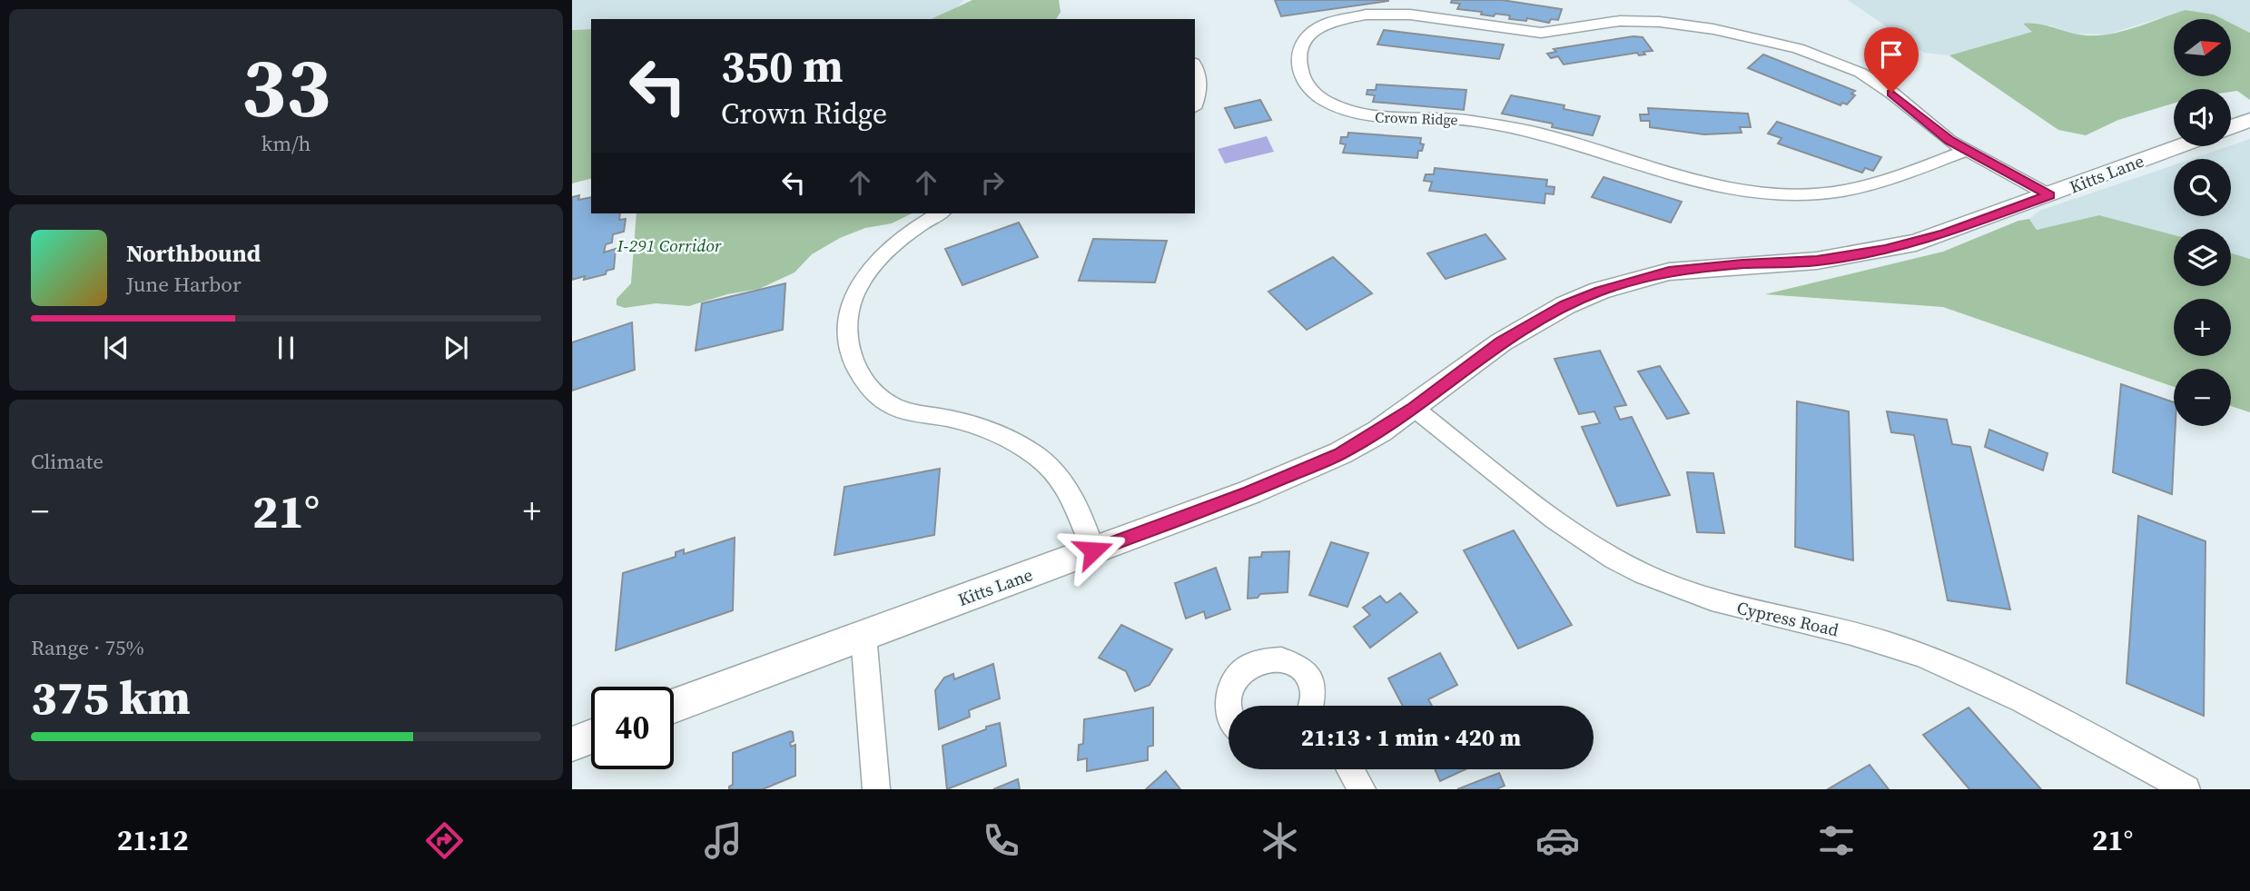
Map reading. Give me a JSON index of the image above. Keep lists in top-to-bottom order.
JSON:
{
  "streets": {
    "street": ["Crown Ridge", "Kitts Lane", "Cypress Road"]
  },
  "crossings": [
    ["Crown Ridge", "Kitts Lane"],
    ["Kitts Lane", "Cypress Road"]
  ],
  "parks": ["I-291 Corridor"],
  "north": "right",
  "page": {
    "tile": [
      ["33", "km/h"],
      "Climate",
      ["Range · 75%", "375 km"]
    ],
    "map_buttons": ["+", "−"],
    "turn": ["350 m", "Crown Ridge"],
    "song": ["Northbound", "June Harbor"],
    "heat": ["−", "21°", "+"],
    "limit": "40",
    "trip": "21:13 · 1 min · 420 m",
    "tabs": ["21:12", "21°"]
  }
}
